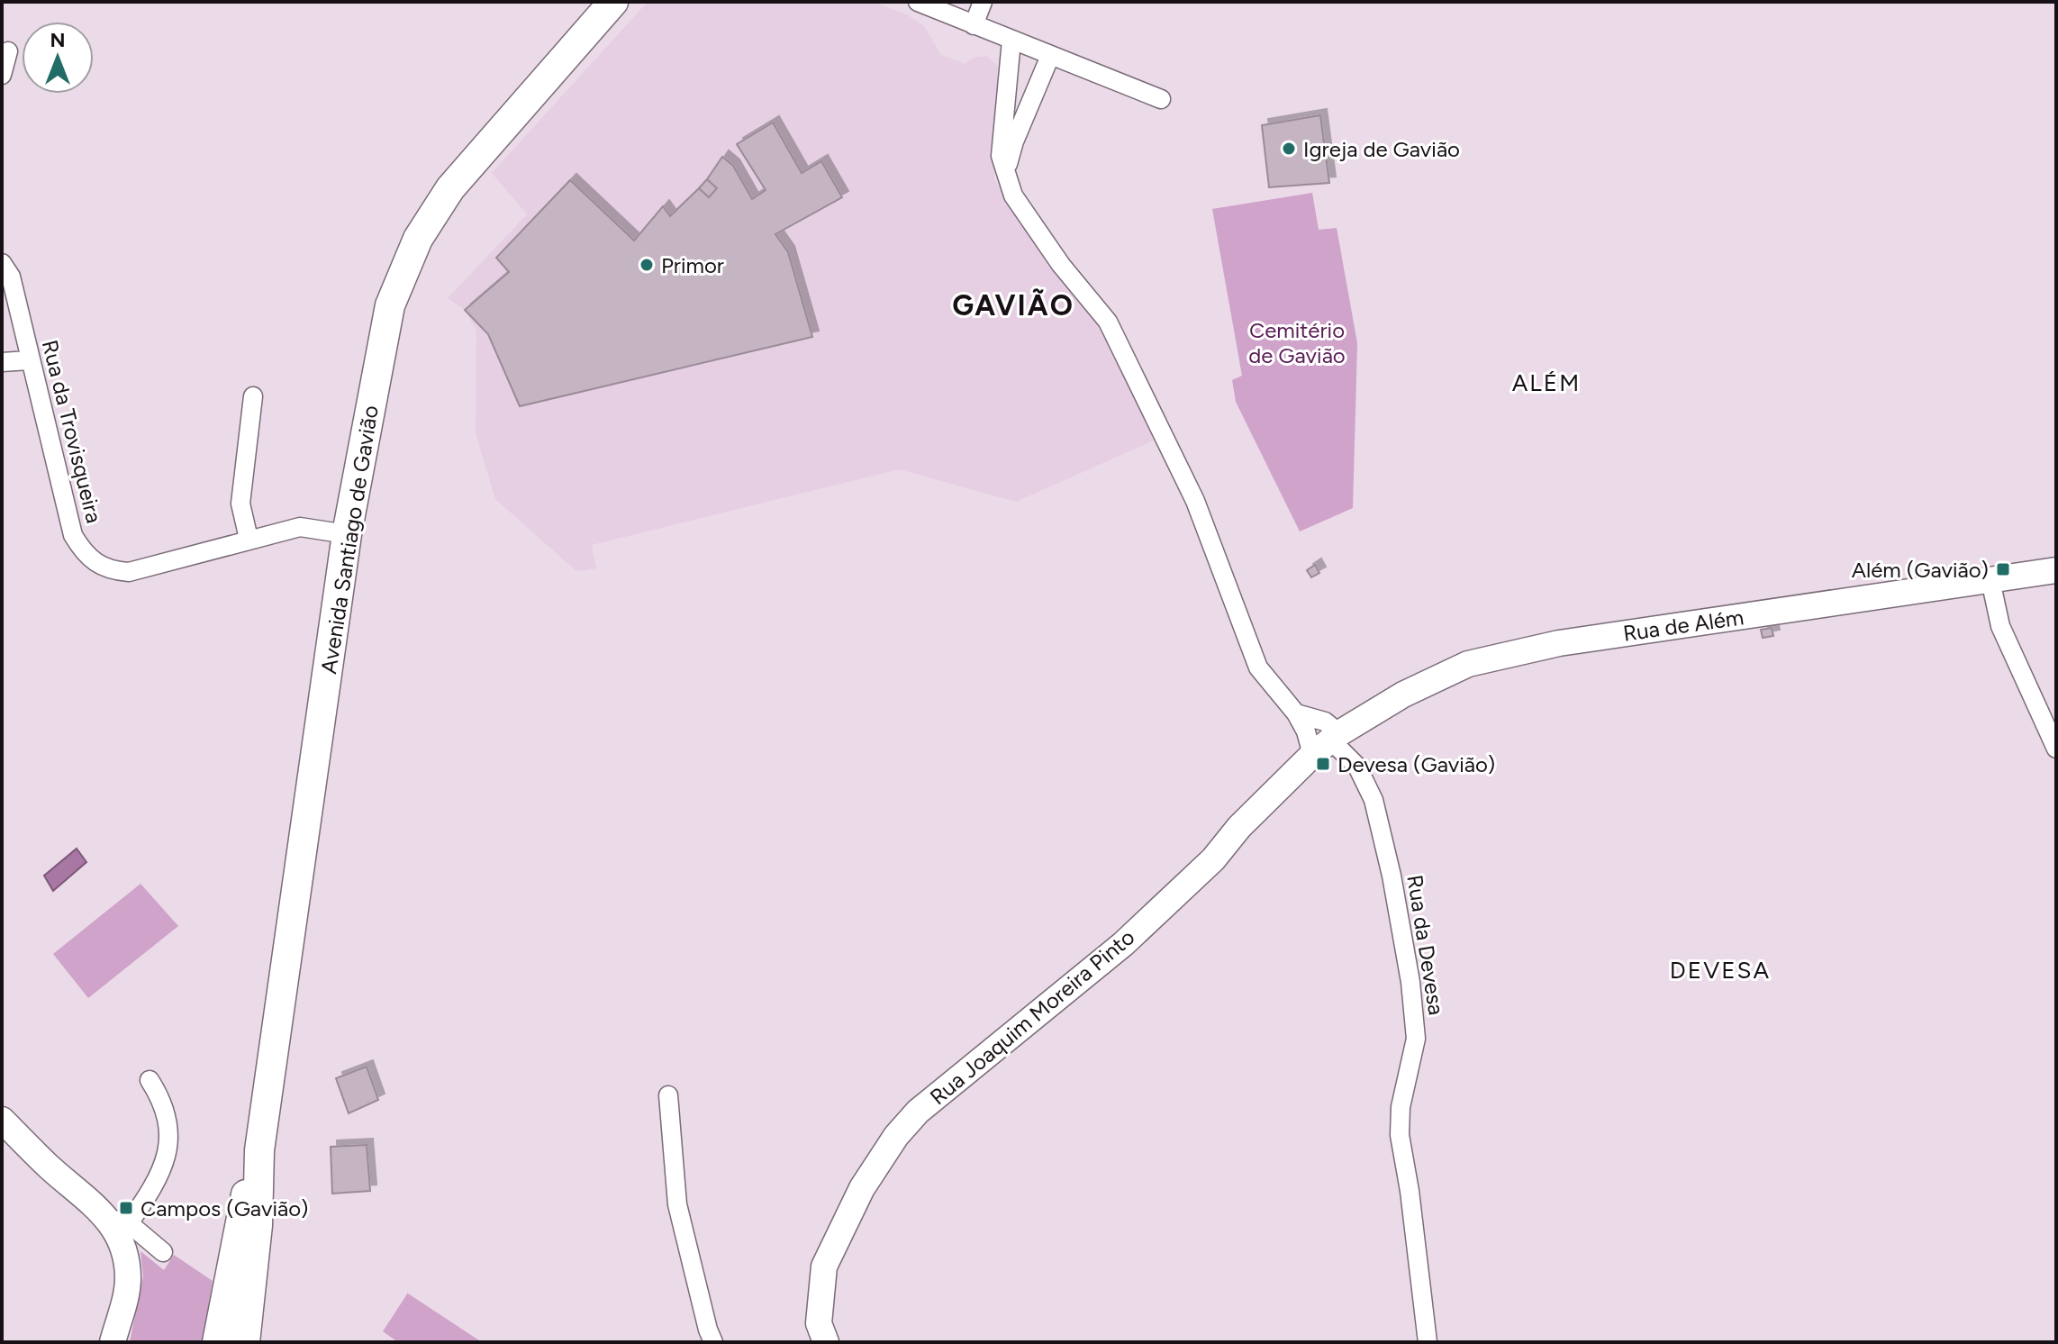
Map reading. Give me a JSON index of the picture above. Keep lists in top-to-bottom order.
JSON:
{
  "streets": {
    "main road": ["Avenida Santiago de Gavião"],
    "street": [
      "Rua da Trovisqueira",
      "Rua de Além",
      "Rua da Devesa",
      "Rua Joaquim Moreira Pinto"
    ]
  },
  "crossings": [
    ["Rua da Trovisqueira", "Avenida Santiago de Gavião"],
    ["Rua de Além", "Rua da Devesa"],
    ["Rua de Além", "Rua Joaquim Moreira Pinto"],
    ["Rua da Devesa", "Rua Joaquim Moreira Pinto"]
  ],
  "districts": ["GAVIÃO", "ALÉM", "DEVESA"],
  "parks": ["Cemitério de Gavião"],
  "places": {
    "other": ["Igreja de Gavião", "Primor"],
    "transit": ["Além (Gavião)", "Devesa (Gavião)", "Campos (Gavião)"]
  },
  "north": "top"
}
